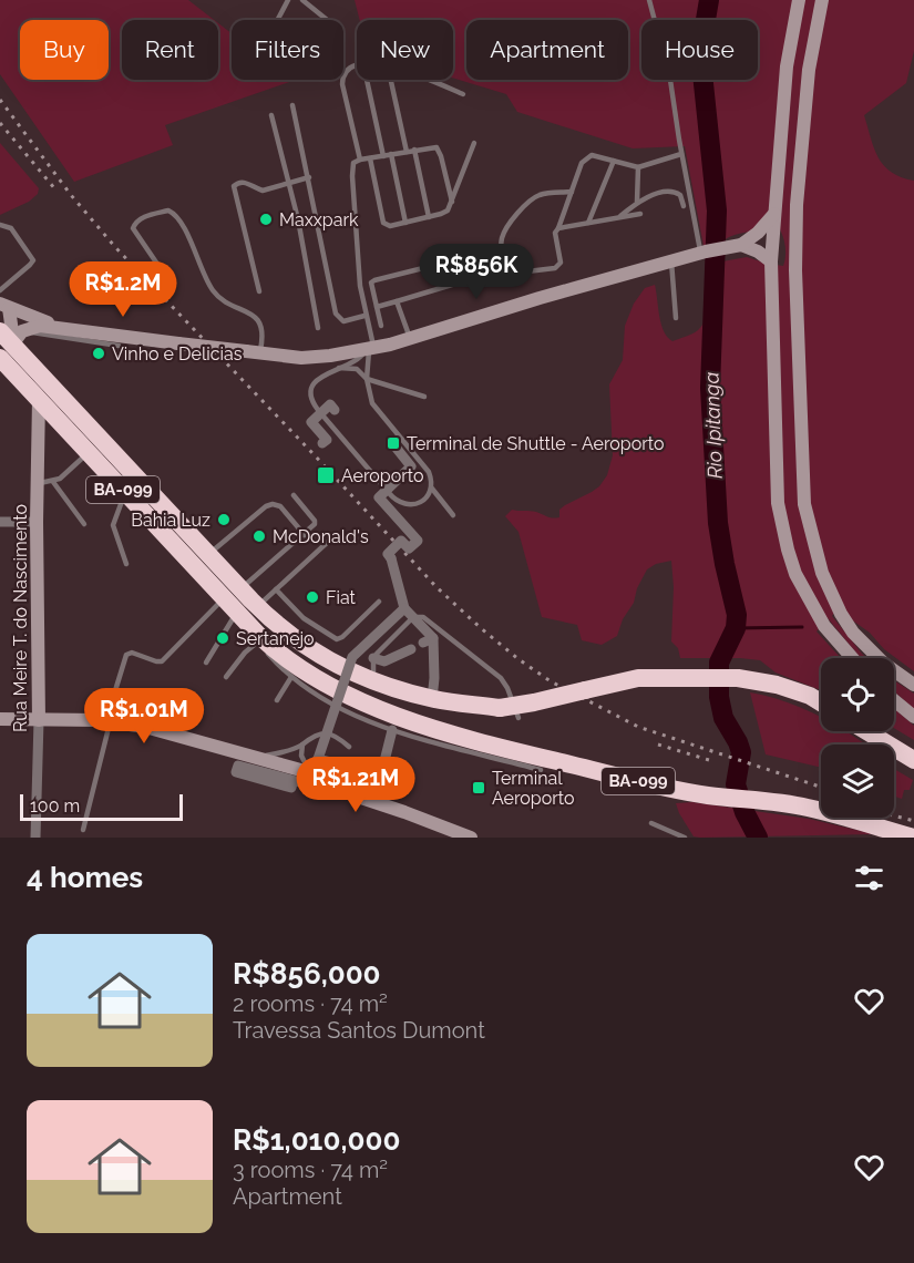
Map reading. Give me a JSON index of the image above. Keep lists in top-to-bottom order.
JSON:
{
  "streets": {
    "highway": ["BA-099"],
    "main road": ["Rua Meire T. do Nascimento"]
  },
  "crossings": [
    ["BA-099", "Rua Meire T. do Nascimento"]
  ],
  "water": ["Rio Ipitanga"],
  "places": {
    "other": [
      "Maxxpark",
      "Vinho e Delicias",
      "Bahia Luz",
      "McDonald's",
      "Fiat",
      "Sertanejo"
    ],
    "transit": ["Terminal de Shuttle - Aeroporto", "Aeroporto", "Terminal Aeroporto"]
  },
  "scale_bar": "100 m",
  "page": {
    "chip": [
      "Buy",
      "Rent",
      "Filters",
      "New",
      "Apartment",
      "House"
    ],
    "price": [
      "R$856K",
      "R$1.2M",
      "R$1.01M",
      "R$1.21M"
    ],
    "scale": "100 m",
    "heading": "4 homes",
    "list": [
      {
        "name": "R$856,000",
        "note": "2 rooms · 74 m² · Travessa Santos Dumont"
      },
      {
        "name": "R$1,010,000",
        "note": "3 rooms · 74 m² · Apartment"
      }
    ]
  }
}
